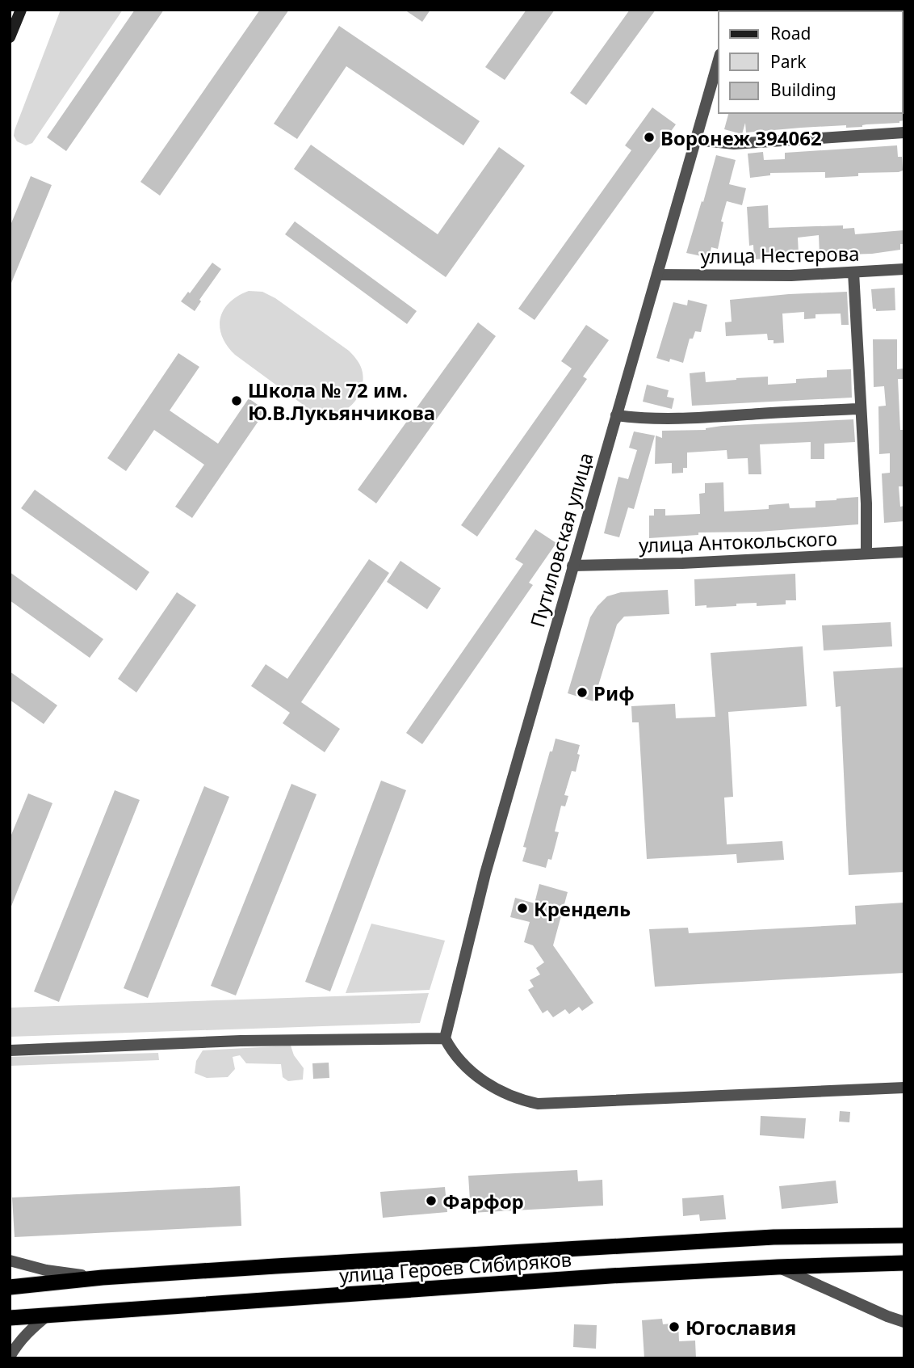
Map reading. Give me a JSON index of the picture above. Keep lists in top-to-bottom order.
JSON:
{
  "streets": {
    "highway": ["улица Героев Сибиряков"],
    "street": ["улица Нестерова", "Путиловская улица", "улица Антокольского"]
  },
  "crossings": [
    ["улица Нестерова", "Путиловская улица"],
    ["Путиловская улица", "улица Антокольского"]
  ],
  "places": [
    "Воронеж 394062",
    "Школа № 72 им. Ю.В.Лукьянчикова",
    "Риф",
    "Крендель",
    "Фарфор",
    "Югославия"
  ],
  "legend": ["Road", "Park", "Building"]
}
